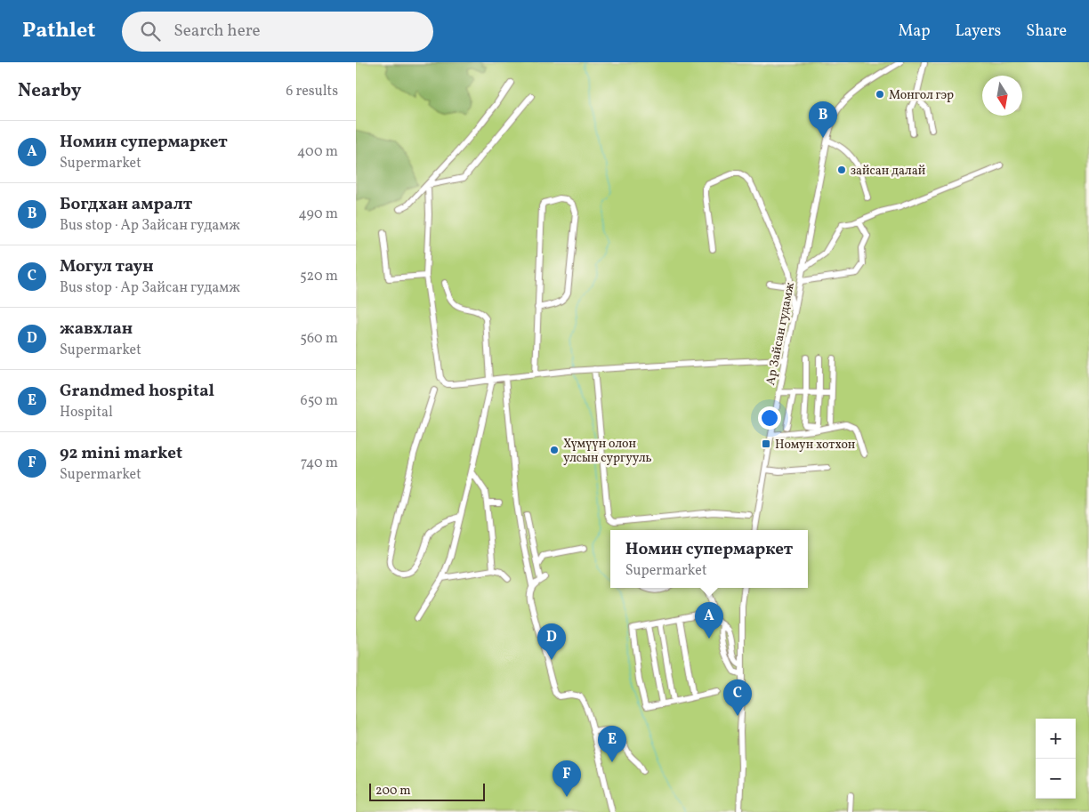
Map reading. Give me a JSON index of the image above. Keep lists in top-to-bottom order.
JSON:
{
  "streets": {
    "street": ["Ар Зайсан гудамж"]
  },
  "places": {
    "other": ["Монгол гэр", "зайсан далай", "Хүмүүн олон улсын сургууль"],
    "transit": ["Номун хотхон"]
  },
  "scale_bar": "200 m",
  "north": "bottom",
  "page": {
    "header": "Pathlet",
    "search": "Search here",
    "nav": ["Map", "Layers", "Share"],
    "heading": ["Nearby", "6 results"],
    "pins": [
      "B",
      "A",
      "D",
      "C",
      "E",
      "F"
    ],
    "list": [
      {
        "mark": "A",
        "name": "Номин супермаркет",
        "note": "Supermarket",
        "value": "400 m"
      },
      {
        "mark": "B",
        "name": "Богдхан амралт",
        "note": "Bus stop · Ар Зайсан гудамж",
        "value": "490 m"
      },
      {
        "mark": "C",
        "name": "Могул таун",
        "note": "Bus stop · Ар Зайсан гудамж",
        "value": "520 m"
      },
      {
        "mark": "D",
        "name": "жавхлан",
        "note": "Supermarket",
        "value": "560 m"
      },
      {
        "mark": "E",
        "name": "Grandmed hospital",
        "note": "Hospital",
        "value": "650 m"
      },
      {
        "mark": "F",
        "name": "92 mini market",
        "note": "Supermarket",
        "value": "740 m"
      }
    ],
    "popup": ["Номин супермаркет", "Supermarket"],
    "map_buttons": ["+", "−"],
    "scale": "200 m"
  }
}
